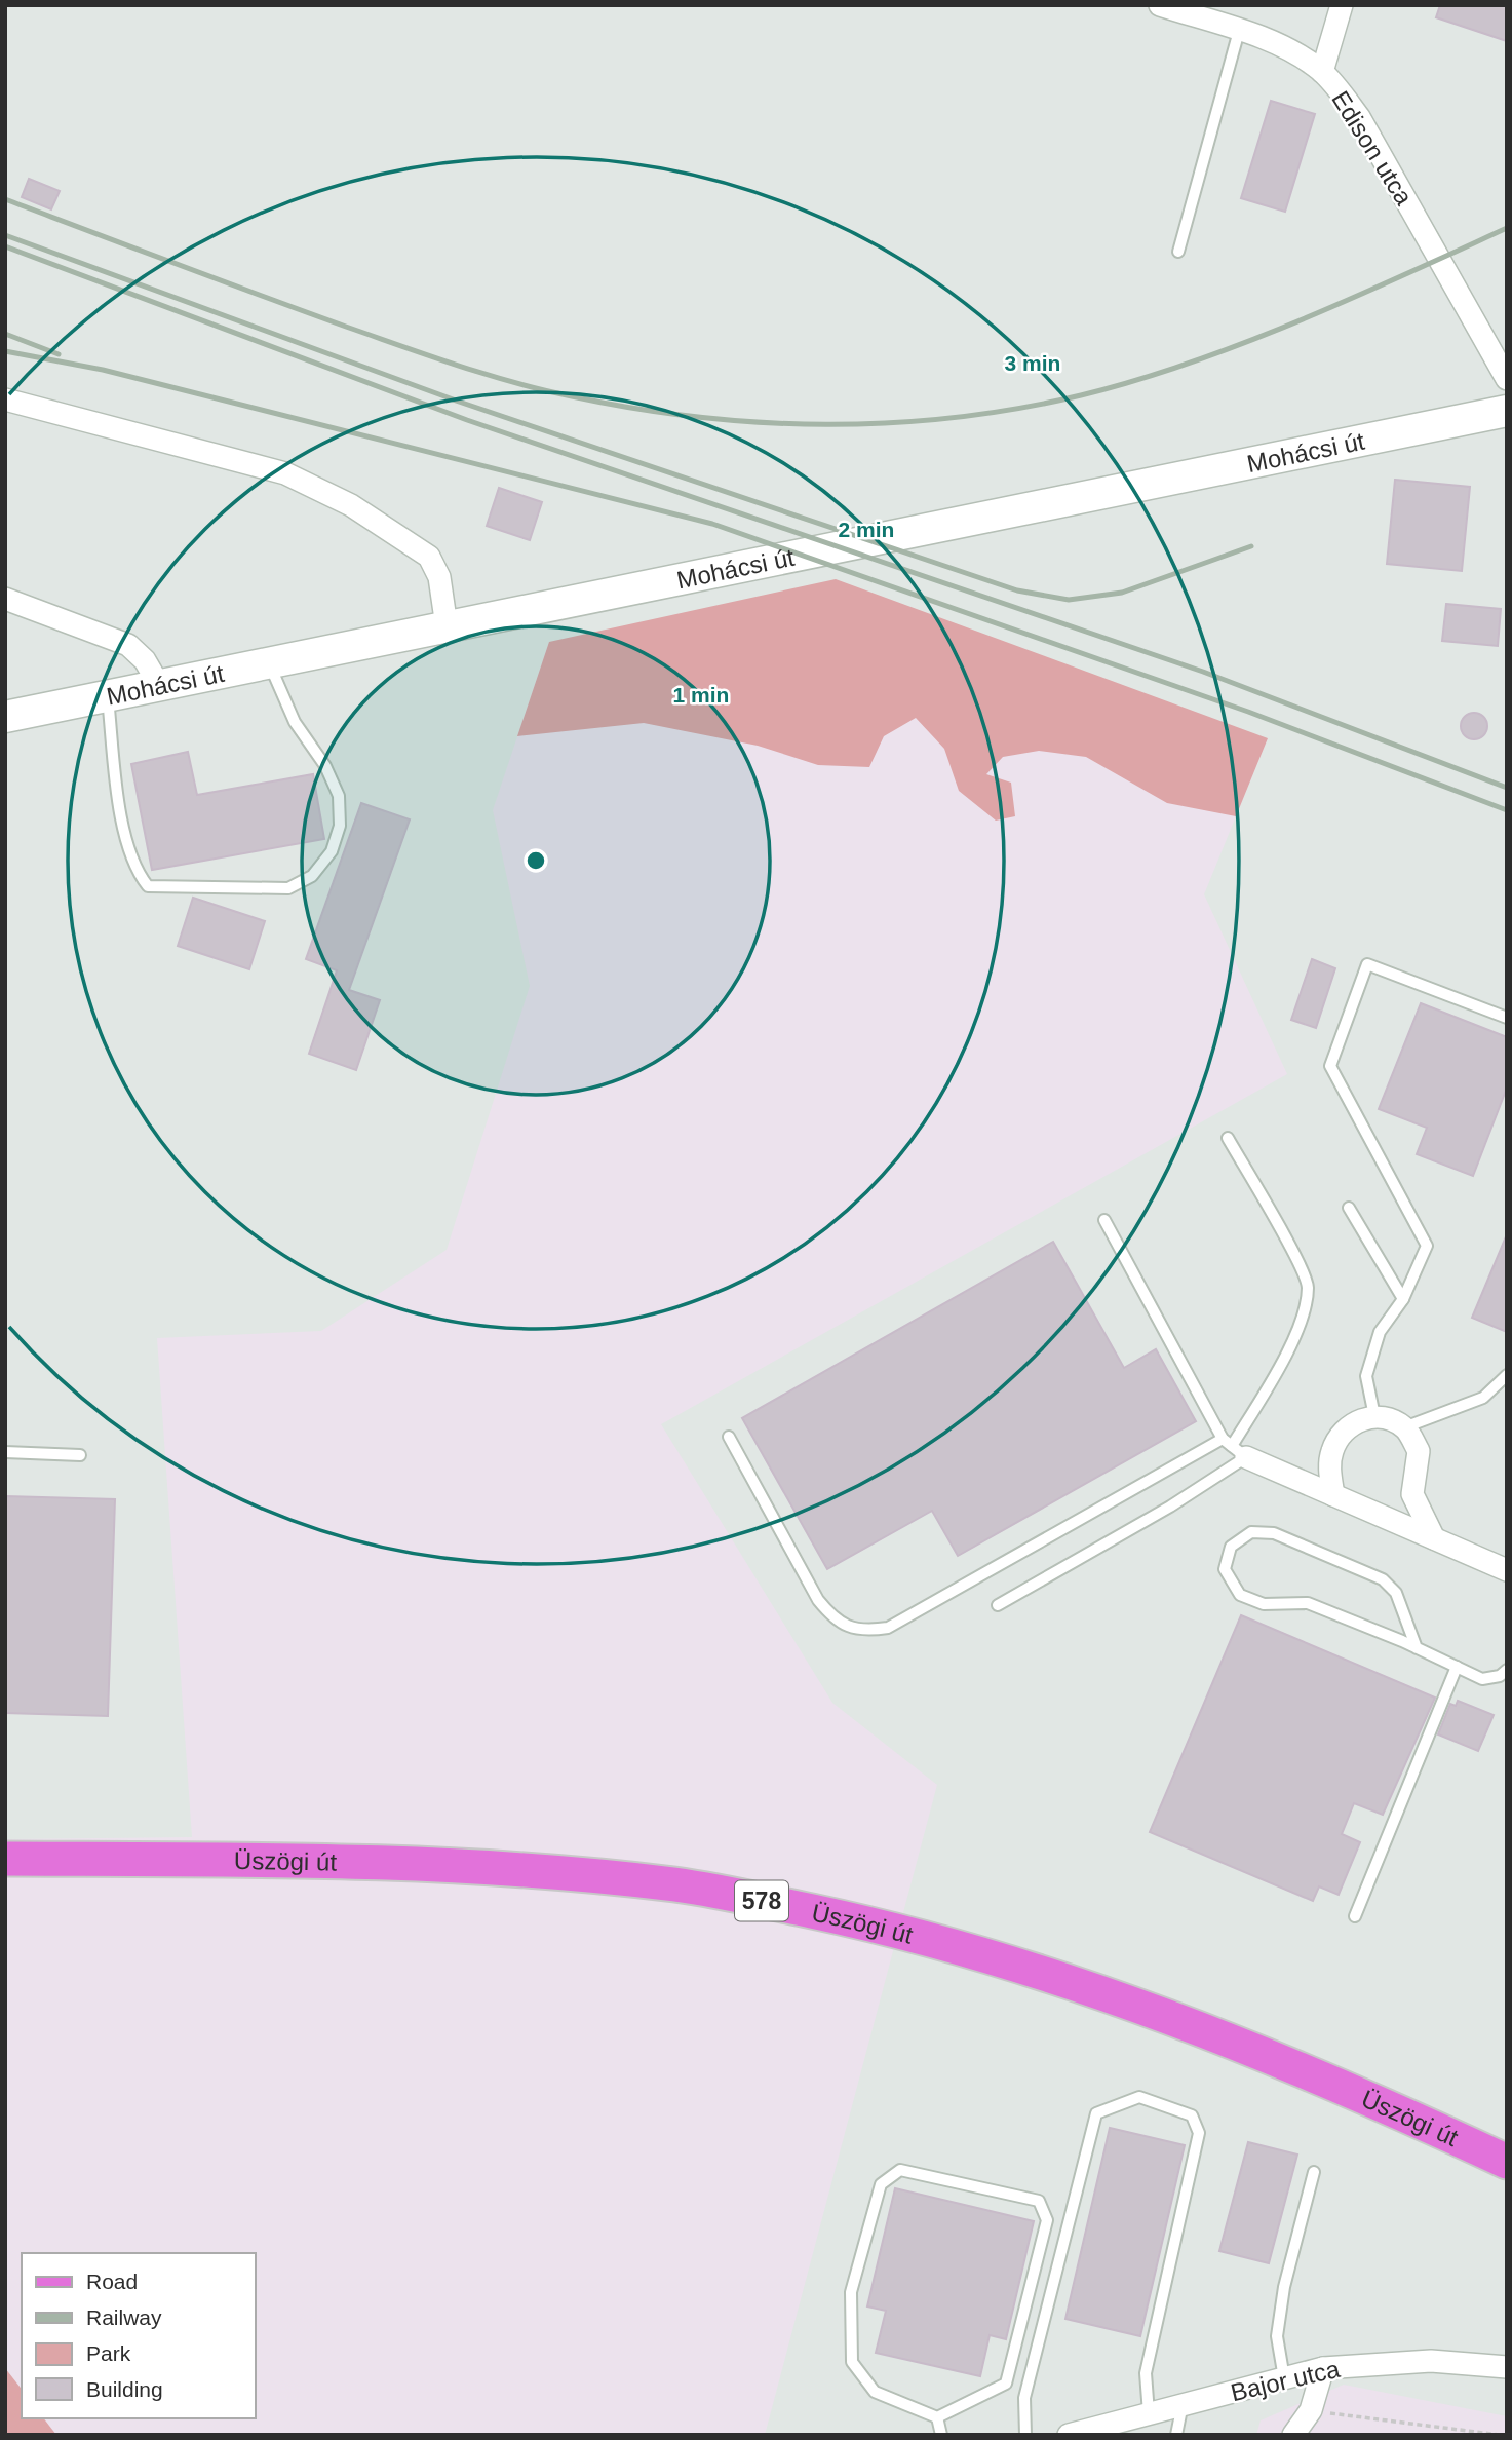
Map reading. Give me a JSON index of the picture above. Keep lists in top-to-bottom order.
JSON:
{
  "streets": {
    "main road": ["Mohácsi út", "Üszögi út", "578"],
    "street": ["Edison utca", "Bajor utca"]
  },
  "legend": [
    "Road",
    "Railway",
    "Park",
    "Building"
  ],
  "rings": ["3 min", "2 min", "1 min"]
}
